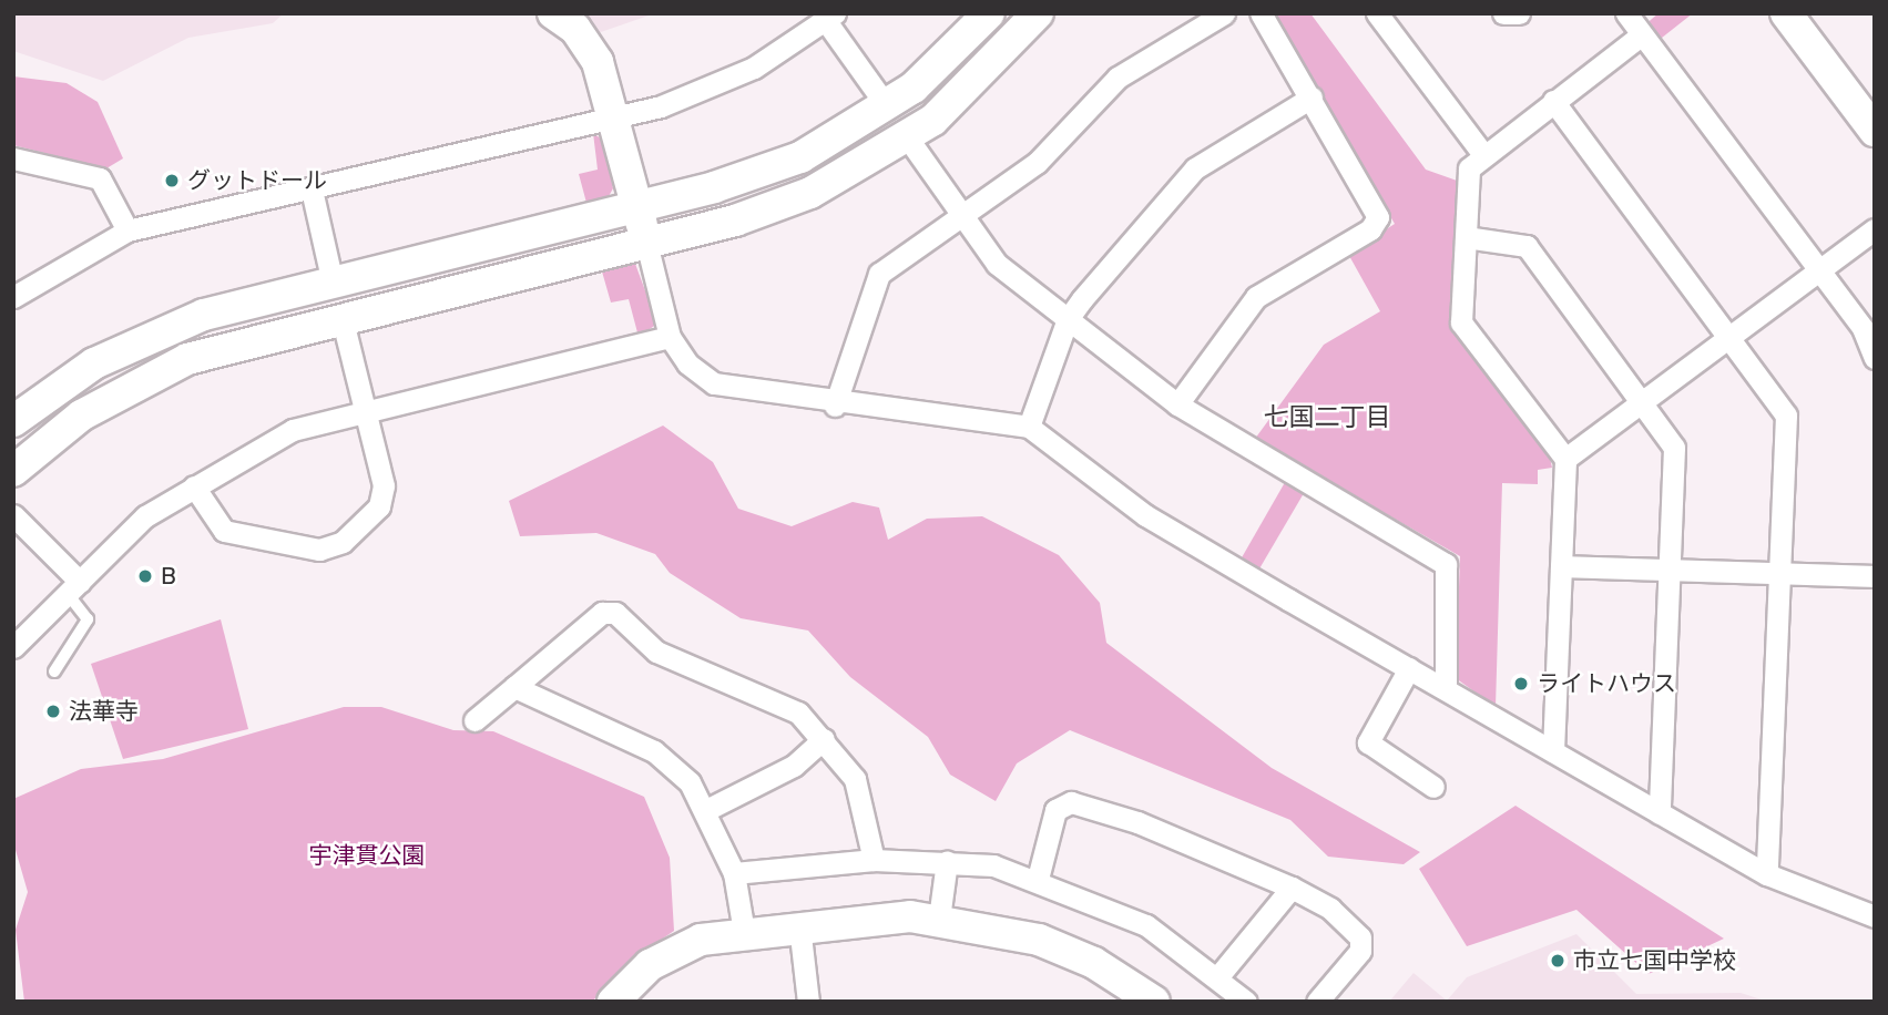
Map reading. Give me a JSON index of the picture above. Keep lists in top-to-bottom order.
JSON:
{
  "districts": ["七国二丁目"],
  "parks": ["宇津貫公園"],
  "places": [
    "グットドール",
    "B",
    "ライトハウス",
    "法華寺",
    "市立七国中学校"
  ]
}
